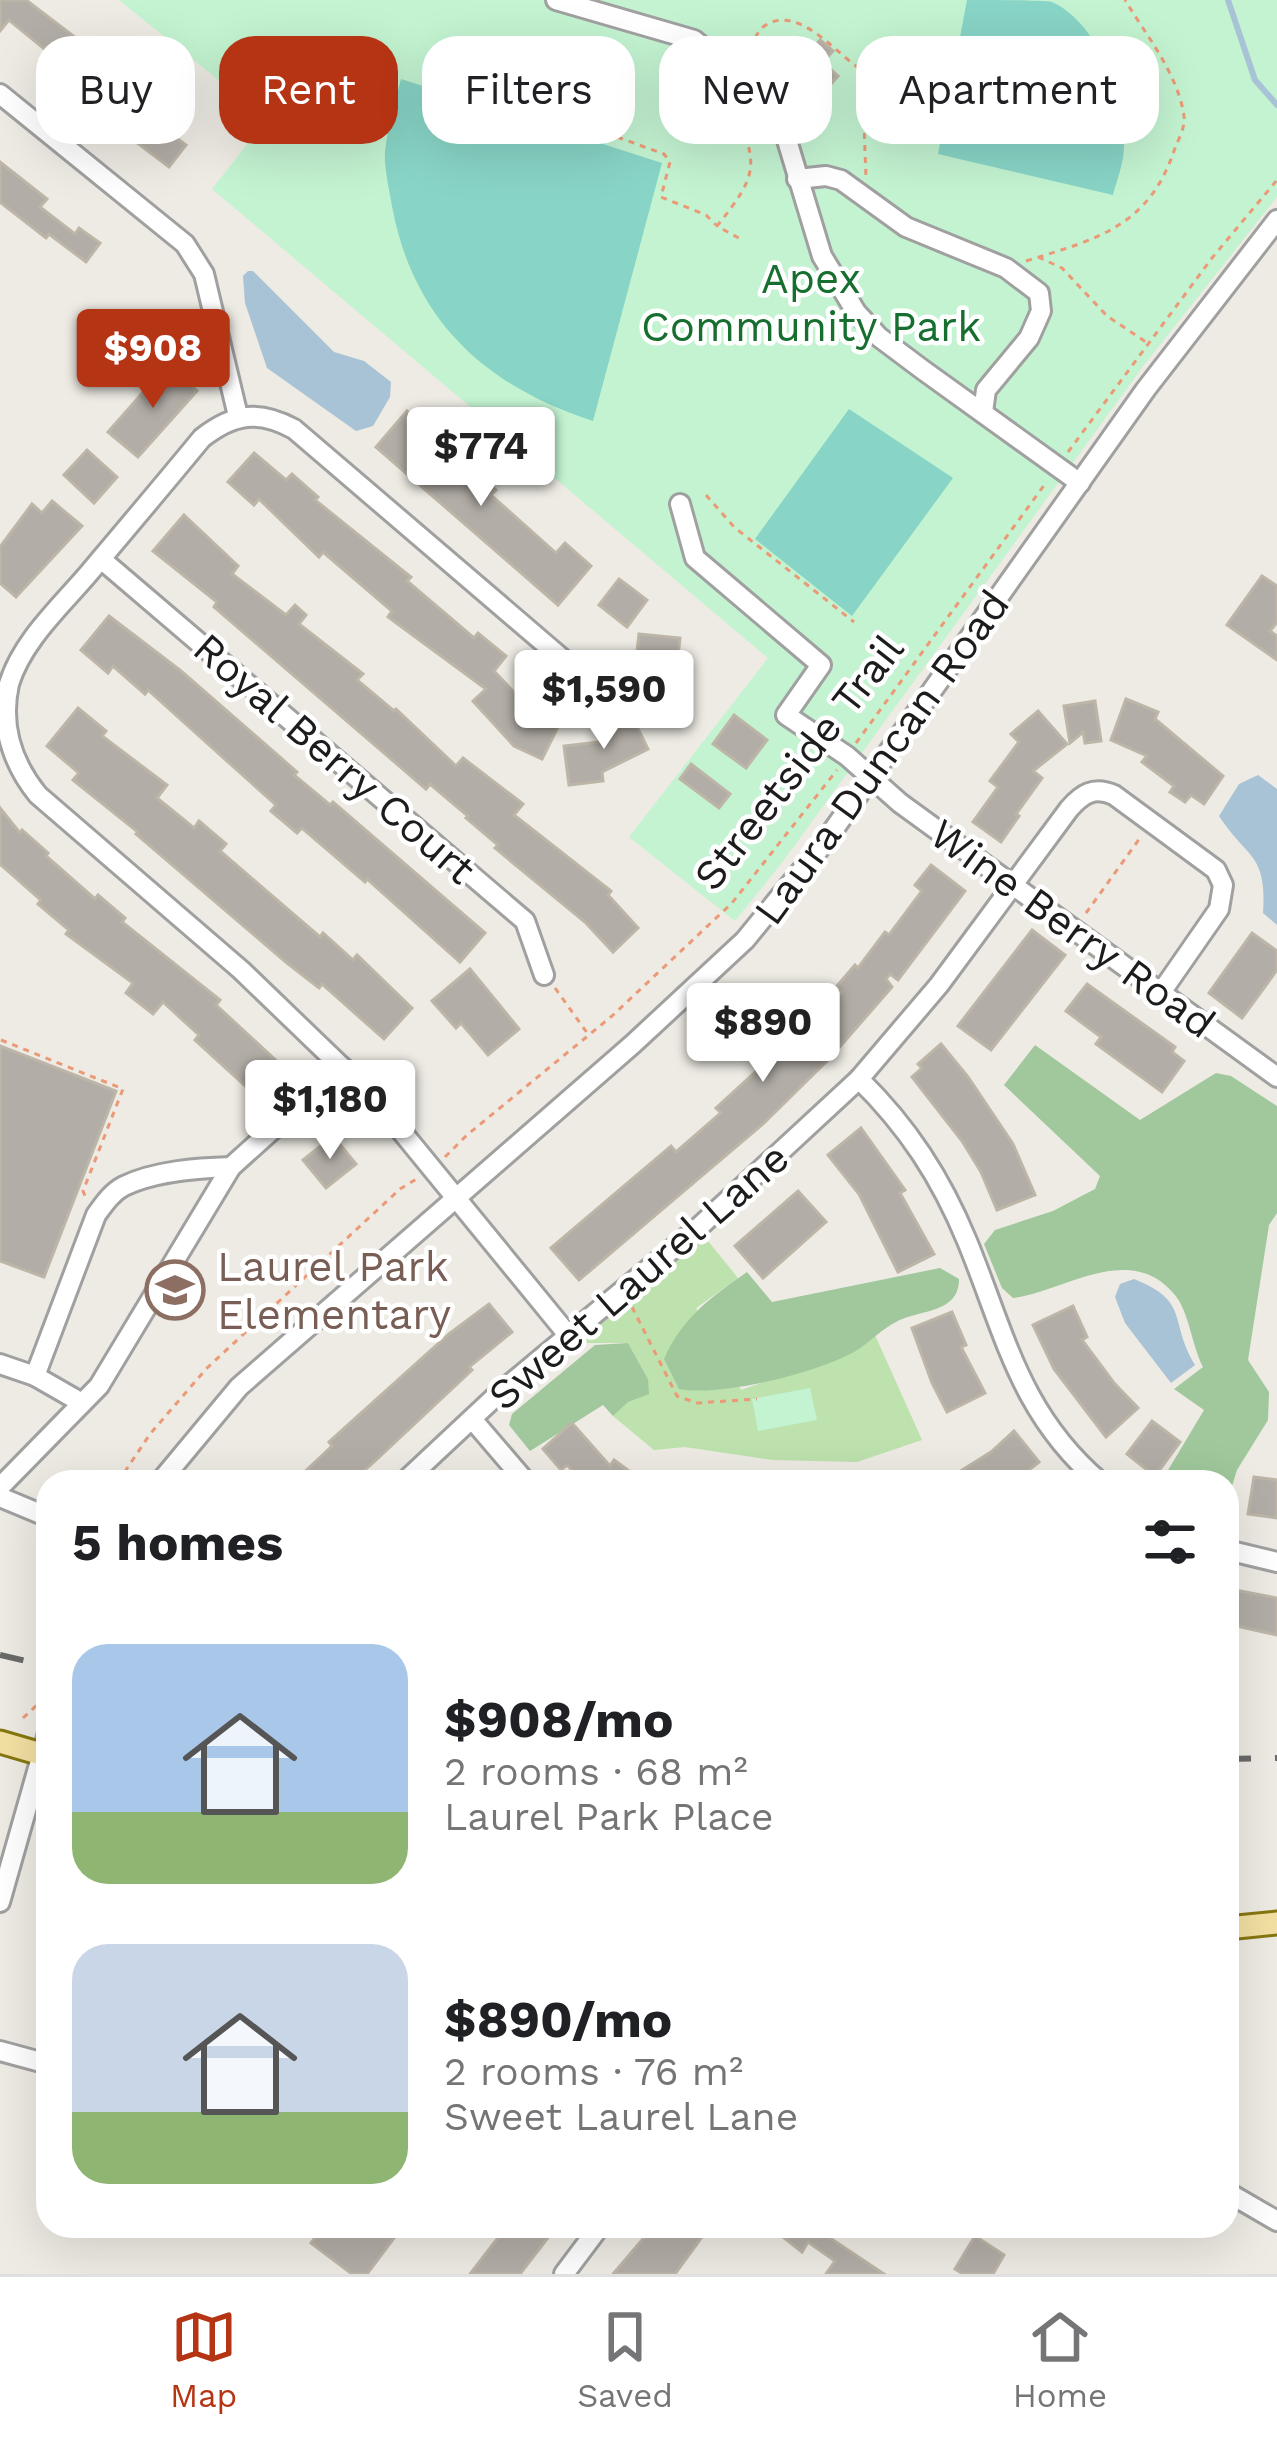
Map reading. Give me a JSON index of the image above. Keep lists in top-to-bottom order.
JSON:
{
  "streets": {
    "street": [
      "Laura Duncan Road",
      "Royal Berry Court",
      "Wine Berry Road",
      "Sweet Laurel Lane"
    ],
    "path": ["Streetside Trail"]
  },
  "crossings": [
    ["Laura Duncan Road", "Wine Berry Road"],
    ["Streetside Trail", "Wine Berry Road"],
    ["Wine Berry Road", "Sweet Laurel Lane"]
  ],
  "parks": ["Apex Community Park"],
  "places": {
    "school or university": ["Laurel Park Elementary"]
  },
  "page": {
    "chip": [
      "Buy",
      "Rent",
      "Filters",
      "New",
      "Apartment"
    ],
    "price": [
      "$908",
      "$774",
      "$1,590",
      "$890",
      "$1,180"
    ],
    "heading": "5 homes",
    "list": [
      {
        "name": "$908/mo",
        "note": "2 rooms · 68 m² · Laurel Park Place"
      },
      {
        "name": "$890/mo",
        "note": "2 rooms · 76 m² · Sweet Laurel Lane"
      }
    ],
    "tabs": ["Map", "Saved", "Home"]
  }
}
